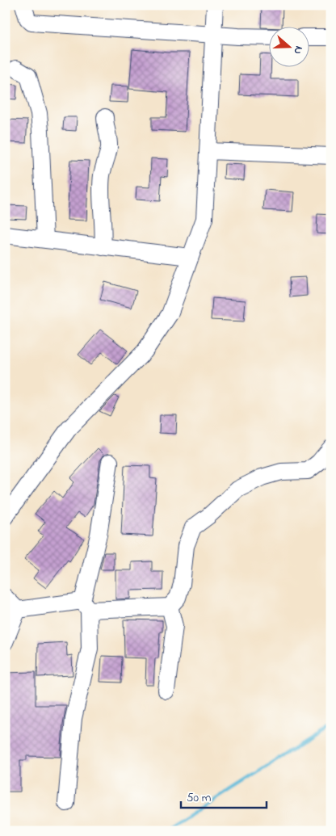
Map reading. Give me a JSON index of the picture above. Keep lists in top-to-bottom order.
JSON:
{
  "scale_bar": "50 m",
  "north": "right"
}
